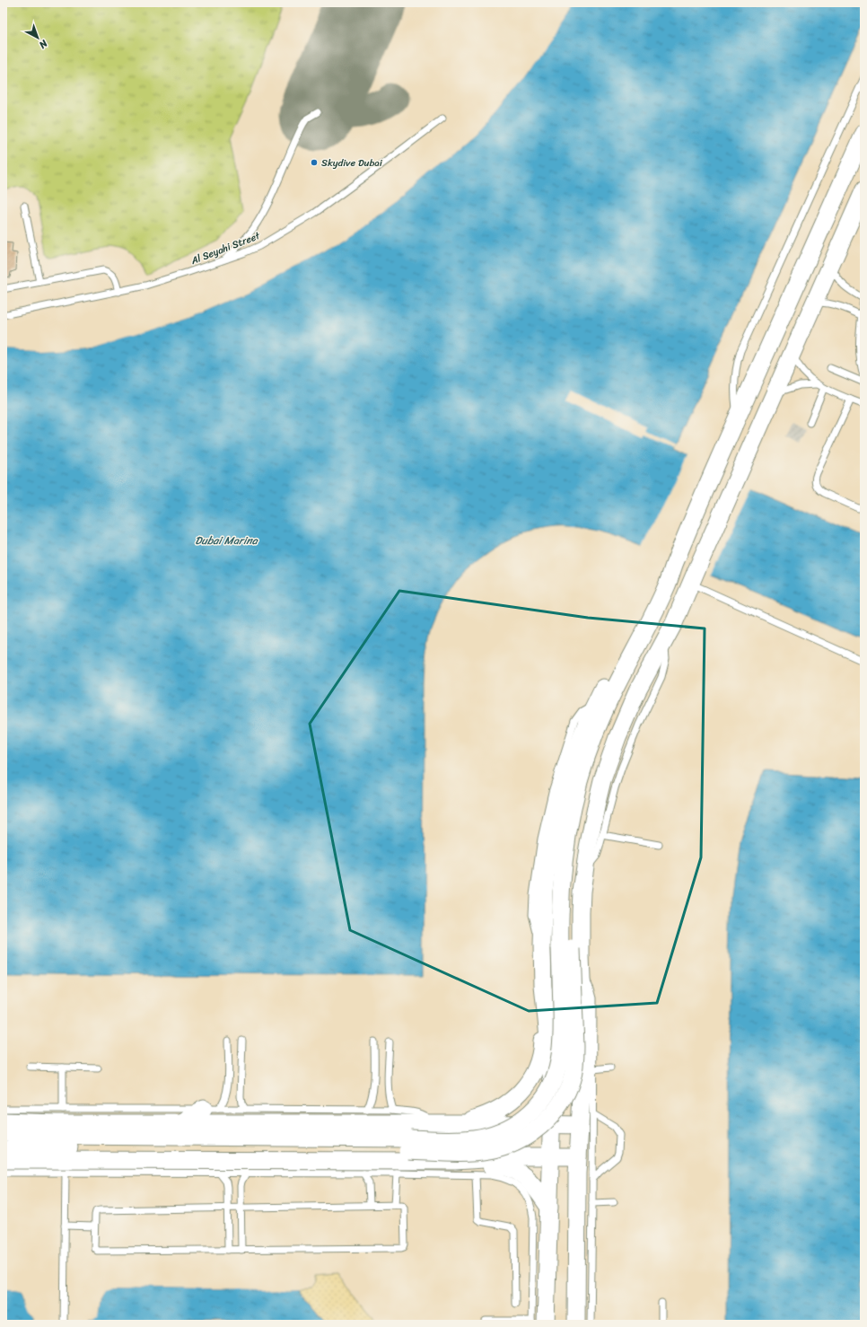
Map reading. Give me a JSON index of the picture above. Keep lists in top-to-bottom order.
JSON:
{
  "streets": {
    "lane": ["Al Seyahi Street"]
  },
  "water": ["Dubai Marina"],
  "places": ["Skydive Dubai"],
  "north": "bottom right"
}
